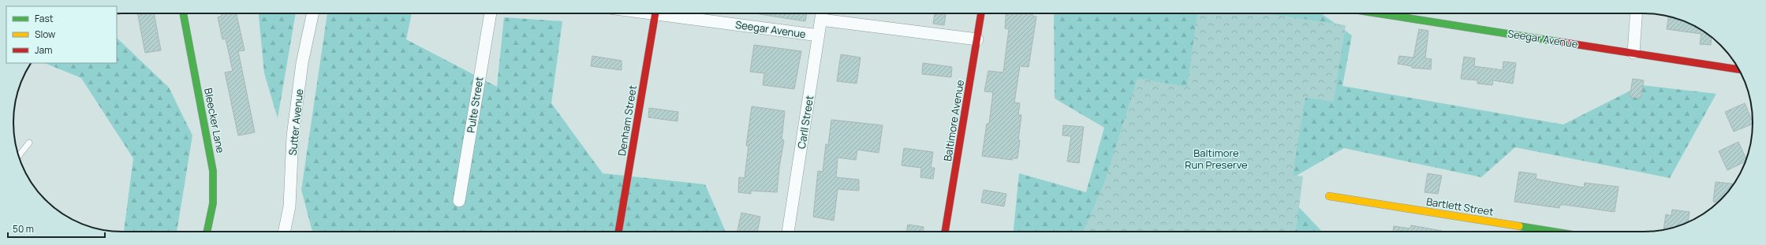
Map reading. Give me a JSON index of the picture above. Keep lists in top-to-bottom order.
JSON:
{
  "streets": {
    "street": [
      "Seegar Avenue",
      "Pulte Street",
      "Bleecker Lane",
      "Denham Street",
      "Baltimore Avenue",
      "Sutter Avenue",
      "Carll Street",
      "Bartlett Street"
    ]
  },
  "crossings": [
    ["Seegar Avenue", "Carll Street"]
  ],
  "parks": ["Baltimore Run Preserve"],
  "legend": ["Fast", "Slow", "Jam"],
  "scale_bar": "50 m"
}
